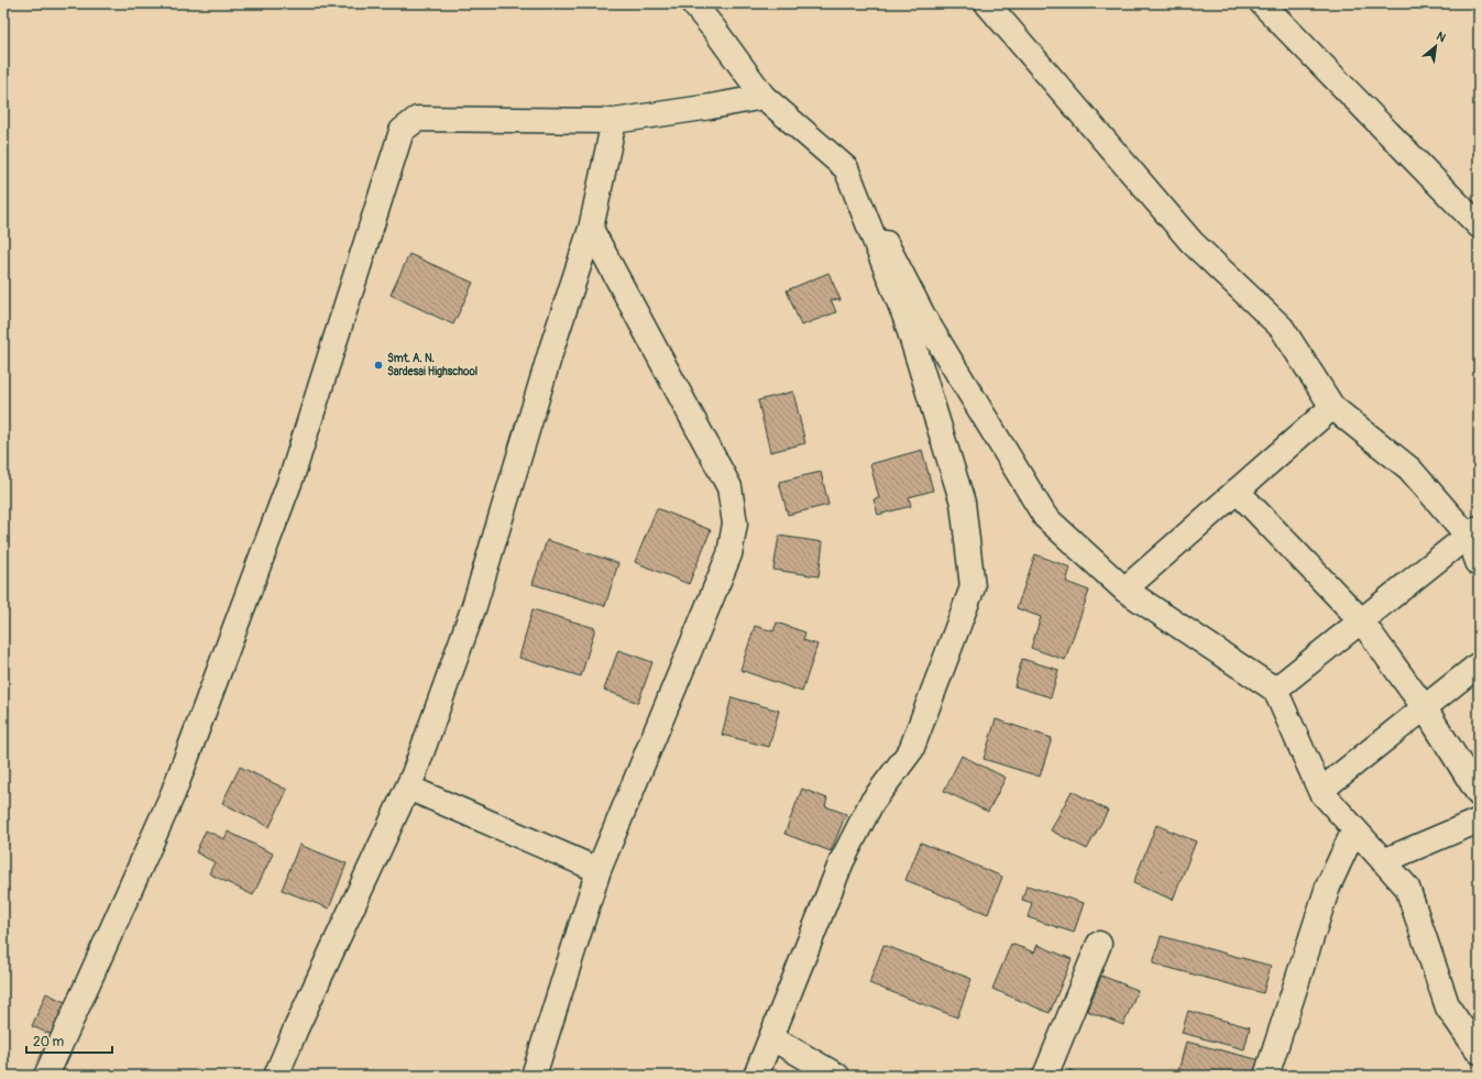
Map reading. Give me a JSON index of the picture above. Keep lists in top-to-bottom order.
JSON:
{
  "places": ["Smt. A. N. Sardesai Highschool"],
  "scale_bar": "20 m",
  "north": "top right"
}
